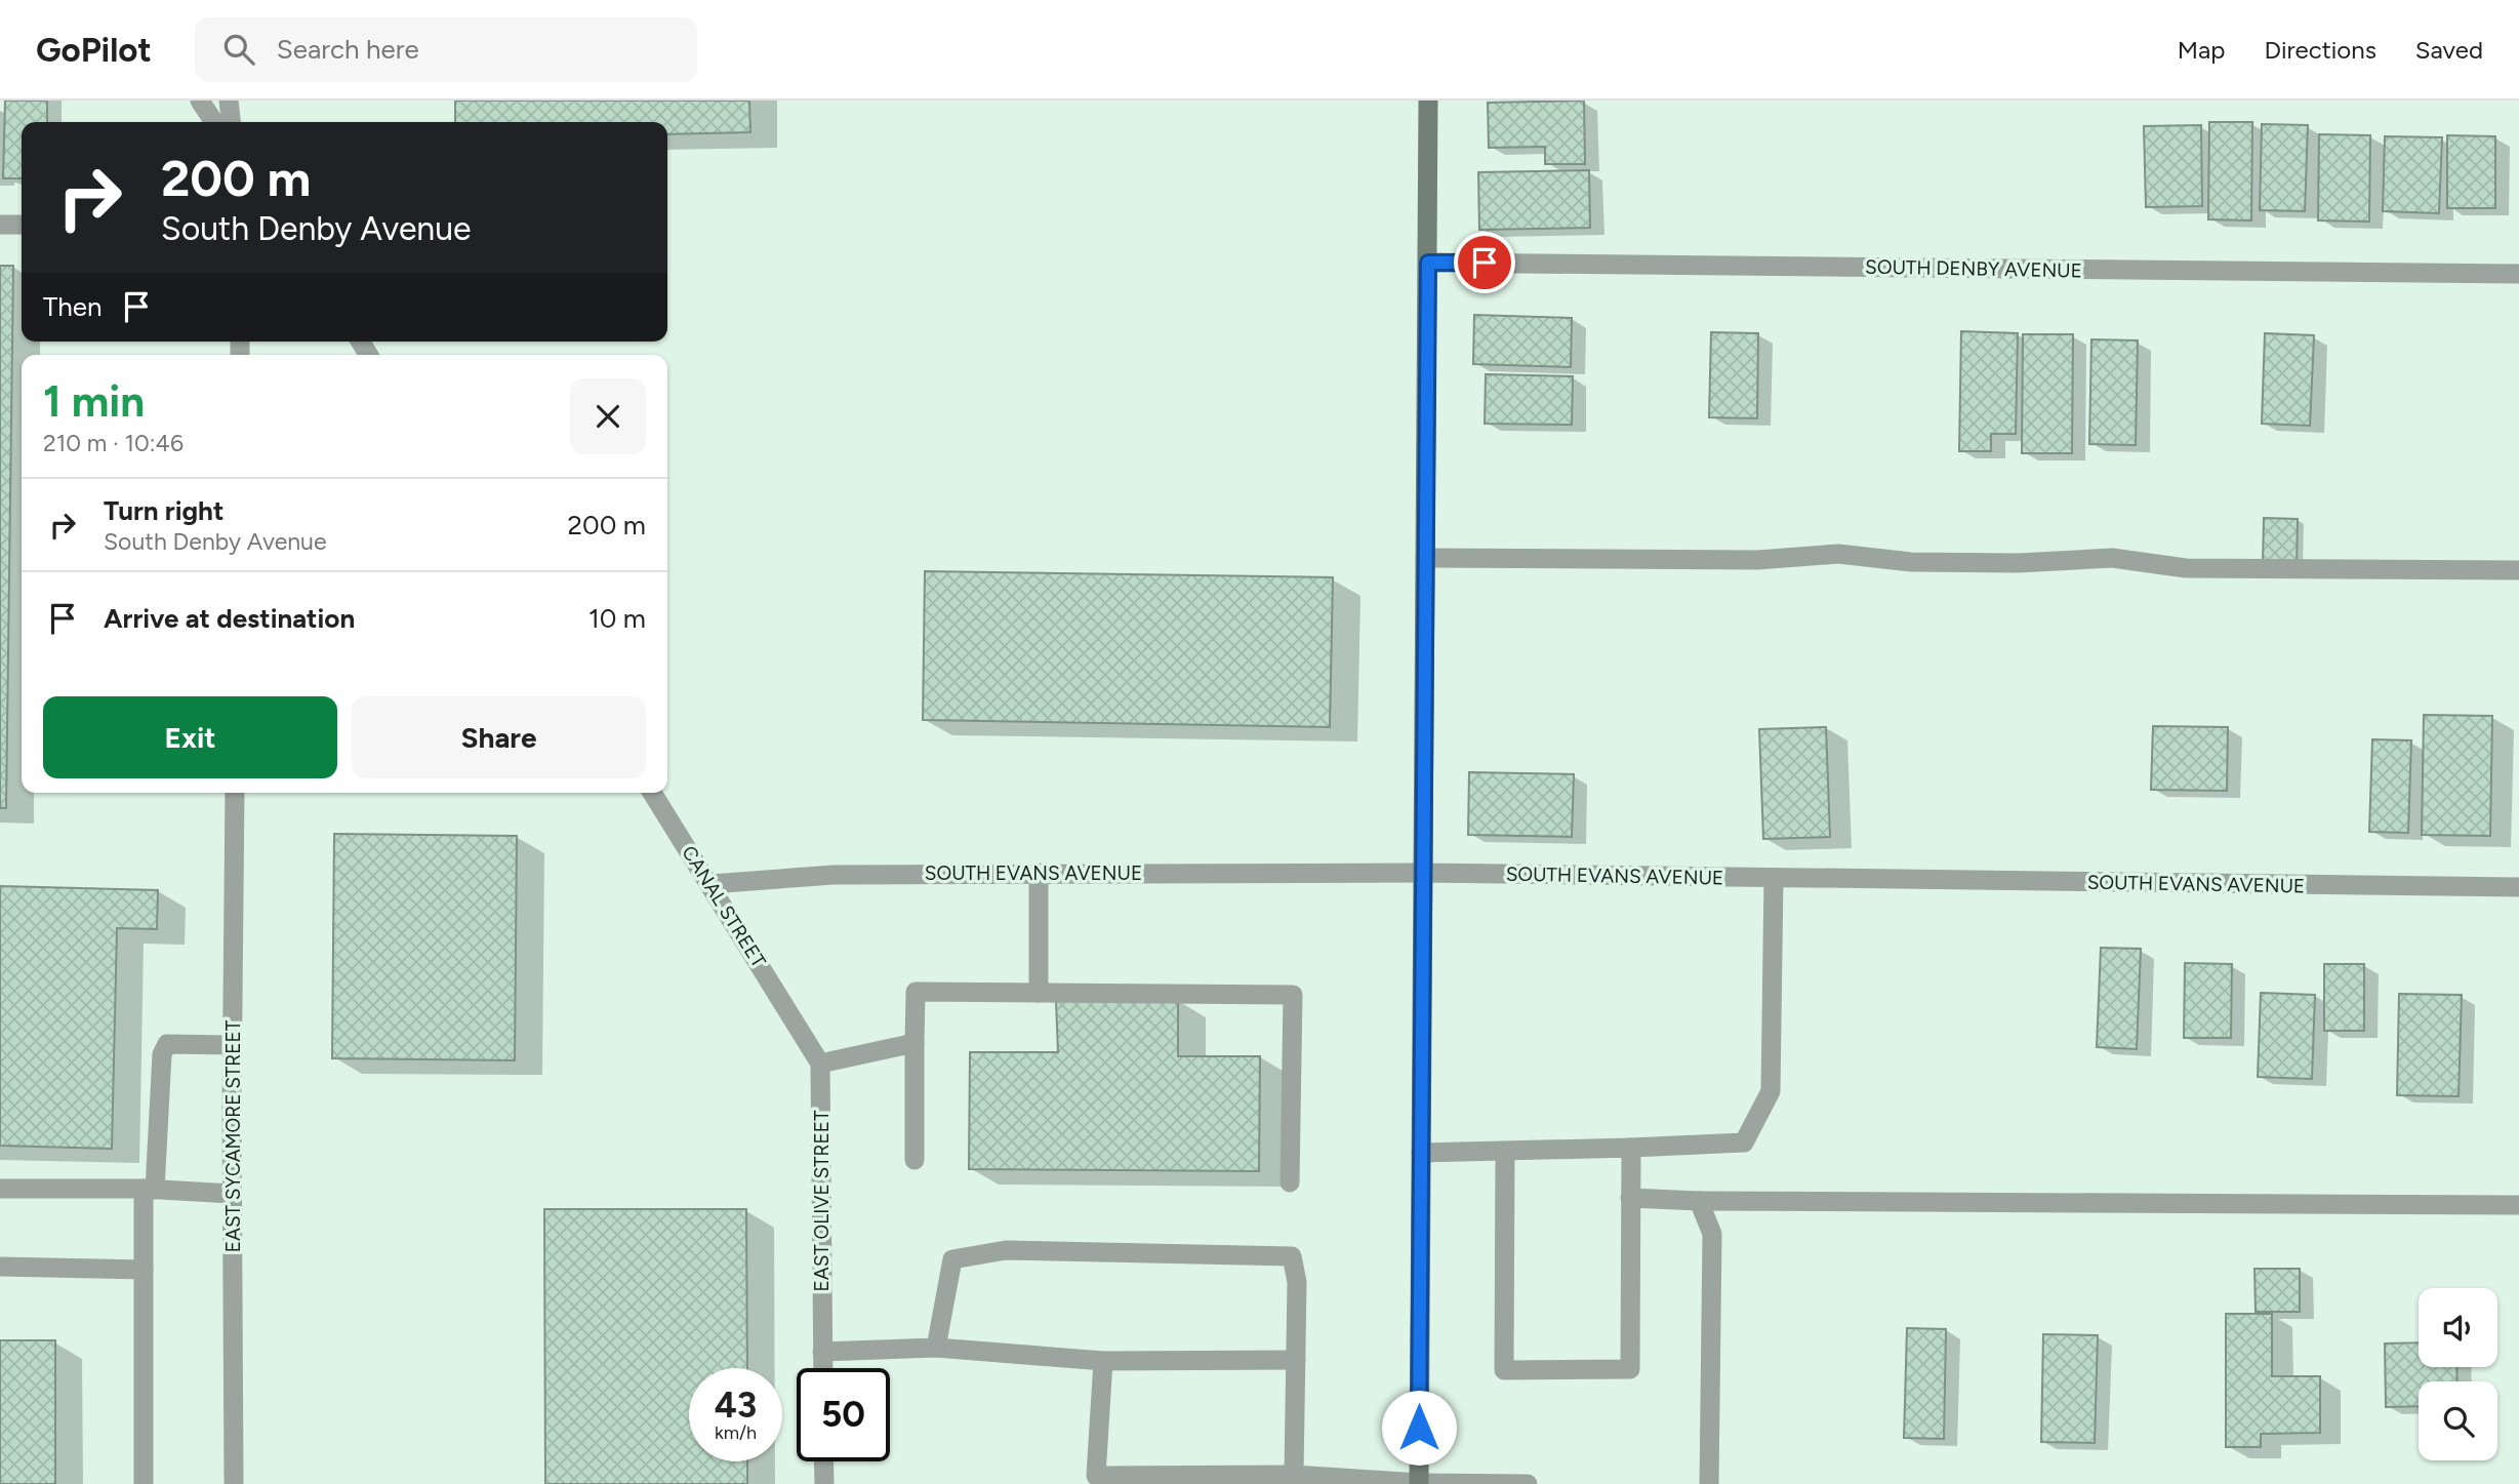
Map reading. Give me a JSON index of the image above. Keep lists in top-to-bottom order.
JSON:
{
  "streets": {
    "street": [
      "SOUTH DENBY AVENUE",
      "SOUTH EVANS AVENUE",
      "CANAL STREET",
      "EAST SYCAMORE STREET",
      "EAST OLIVE STREET"
    ]
  },
  "crossings": [
    ["SOUTH EVANS AVENUE", "CANAL STREET"],
    ["CANAL STREET", "EAST OLIVE STREET"]
  ],
  "page": {
    "header": "GoPilot",
    "search": "Search here",
    "nav": ["Map", "Directions", "Saved"],
    "turn": ["200 m", "South Denby Avenue"],
    "then": "Then",
    "heading": ["1 min", "210 m · 10:46"],
    "list": [
      {
        "name": "Turn right",
        "note": "South Denby Avenue",
        "value": "200 m"
      },
      {
        "name": "Arrive at destination",
        "value": "10 m"
      }
    ],
    "buttons": ["Exit", "Share"],
    "speed": "43 km/h",
    "limit": "50"
  }
}
